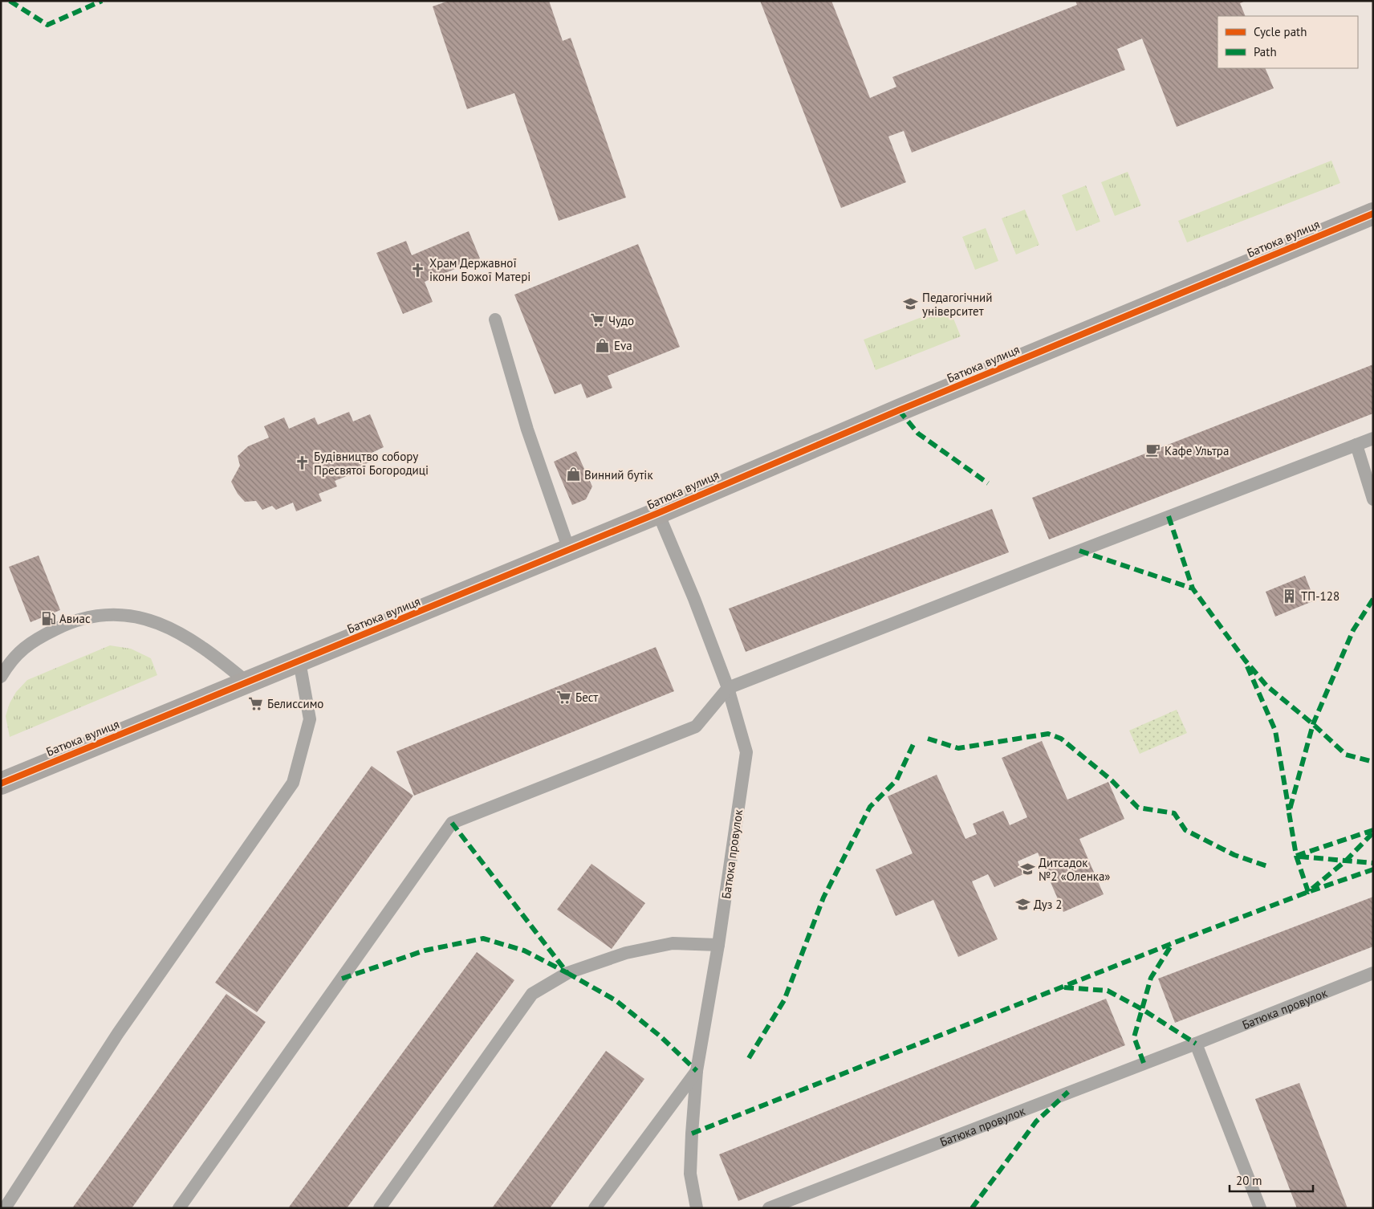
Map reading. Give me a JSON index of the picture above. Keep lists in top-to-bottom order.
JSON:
{
  "streets": {
    "street": ["Батюка вулиця"],
    "lane": ["Батюка провулок"]
  },
  "crossings": [
    ["Батюка вулиця", "Батюка провулок"]
  ],
  "places": {
    "church": ["Храм Державної ікони Божої Матері", "Будівництво собору Пресвятої Богородиці"],
    "school or university": ["Педагогічний університет", "Дитсадок №2 «Оленка»", "Дуз 2"],
    "supermarket": ["Чудо", "Бест", "Белиссимо"],
    "shop": ["Eva", "Винний бутік"],
    "cafe": ["Кафе Ультра"],
    "building": ["ТП-128"],
    "fuel station": ["Авиас"]
  },
  "legend": ["Cycle path", "Path"],
  "scale_bar": "20 m"
}
